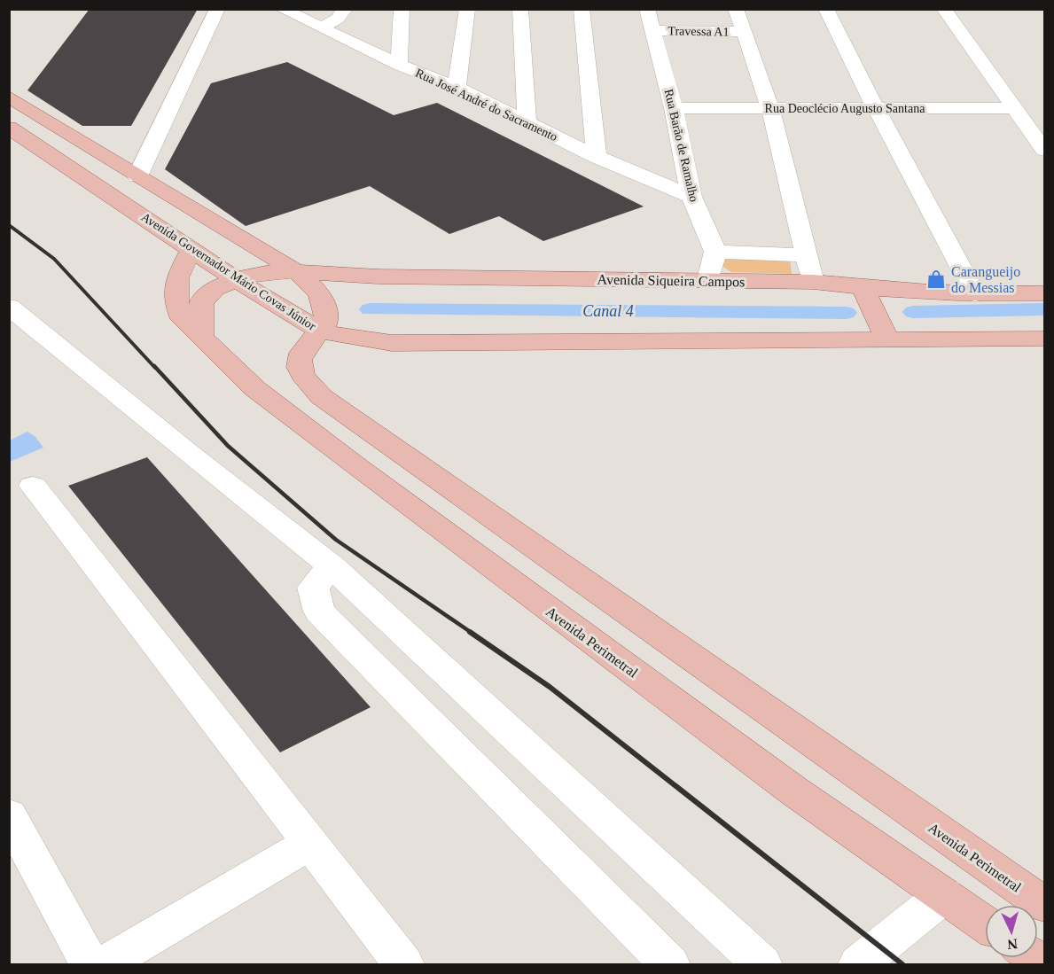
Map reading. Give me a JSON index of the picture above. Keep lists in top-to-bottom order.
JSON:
{
  "streets": {
    "main road": ["Avenida Governador Mário Covas Júnior", "Avenida Siqueira Campos", "Avenida Perimetral"],
    "street": [
      "Travessa A1",
      "Rua José André do Sacramento",
      "Rua Deoclécio Augusto Santana",
      "Rua Barão de Ramalho"
    ]
  },
  "crossings": [
    ["Travessa A1", "Rua Barão de Ramalho"],
    ["Rua José André do Sacramento", "Rua Barão de Ramalho"],
    ["Rua Deoclécio Augusto Santana", "Rua Barão de Ramalho"],
    ["Avenida Governador Mário Covas Júnior", "Avenida Siqueira Campos"],
    ["Avenida Governador Mário Covas Júnior", "Avenida Perimetral"],
    ["Avenida Siqueira Campos", "Avenida Perimetral"]
  ],
  "water": ["Canal 4"],
  "places": {
    "shop": ["Carangueijo do Messias"]
  },
  "north": "bottom"
}
